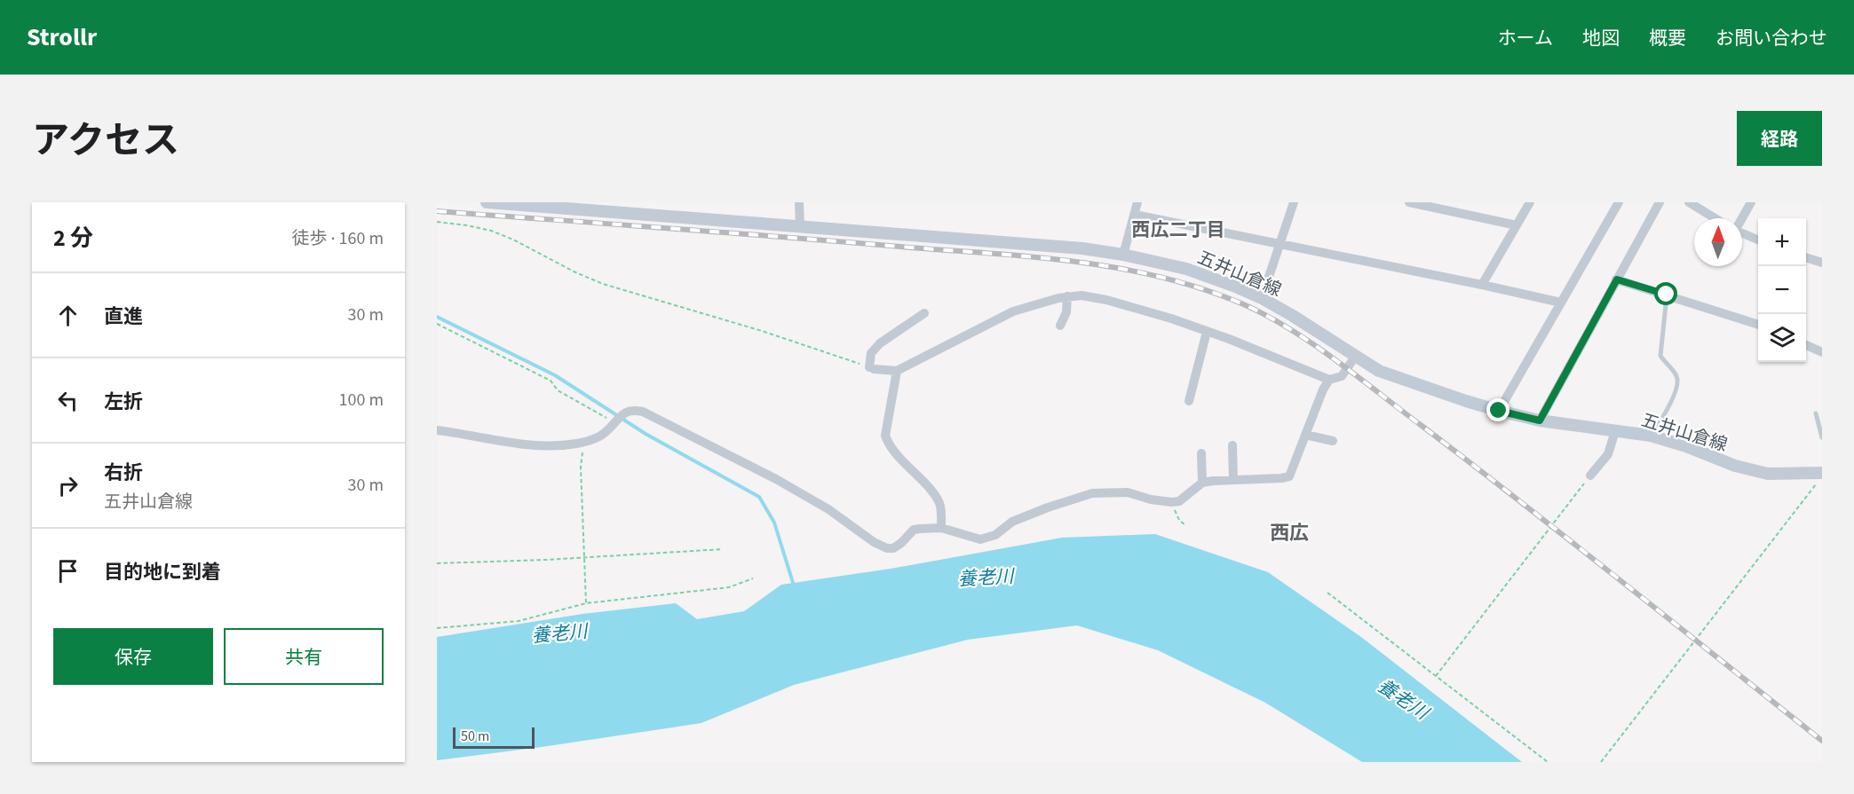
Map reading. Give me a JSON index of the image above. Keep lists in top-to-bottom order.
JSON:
{
  "streets": {
    "main road": ["五井山倉線"]
  },
  "districts": ["西広二丁目", "西広"],
  "water": ["養老川"],
  "scale_bar": "50 m",
  "north": "top",
  "page": {
    "header": "Strollr",
    "nav": [
      "ホーム",
      "地図",
      "概要",
      "お問い合わせ"
    ],
    "title": "アクセス",
    "buttons": [
      "経路",
      ["保存", "共有"]
    ],
    "heading": ["2 分", "徒歩 · 160 m"],
    "map_buttons": ["+", "−"],
    "list": [
      ["直進", "30 m"],
      ["左折", "100 m"],
      ["右折", "五井山倉線", "30 m"],
      "目的地に到着"
    ],
    "scale": "50 m"
  }
}
